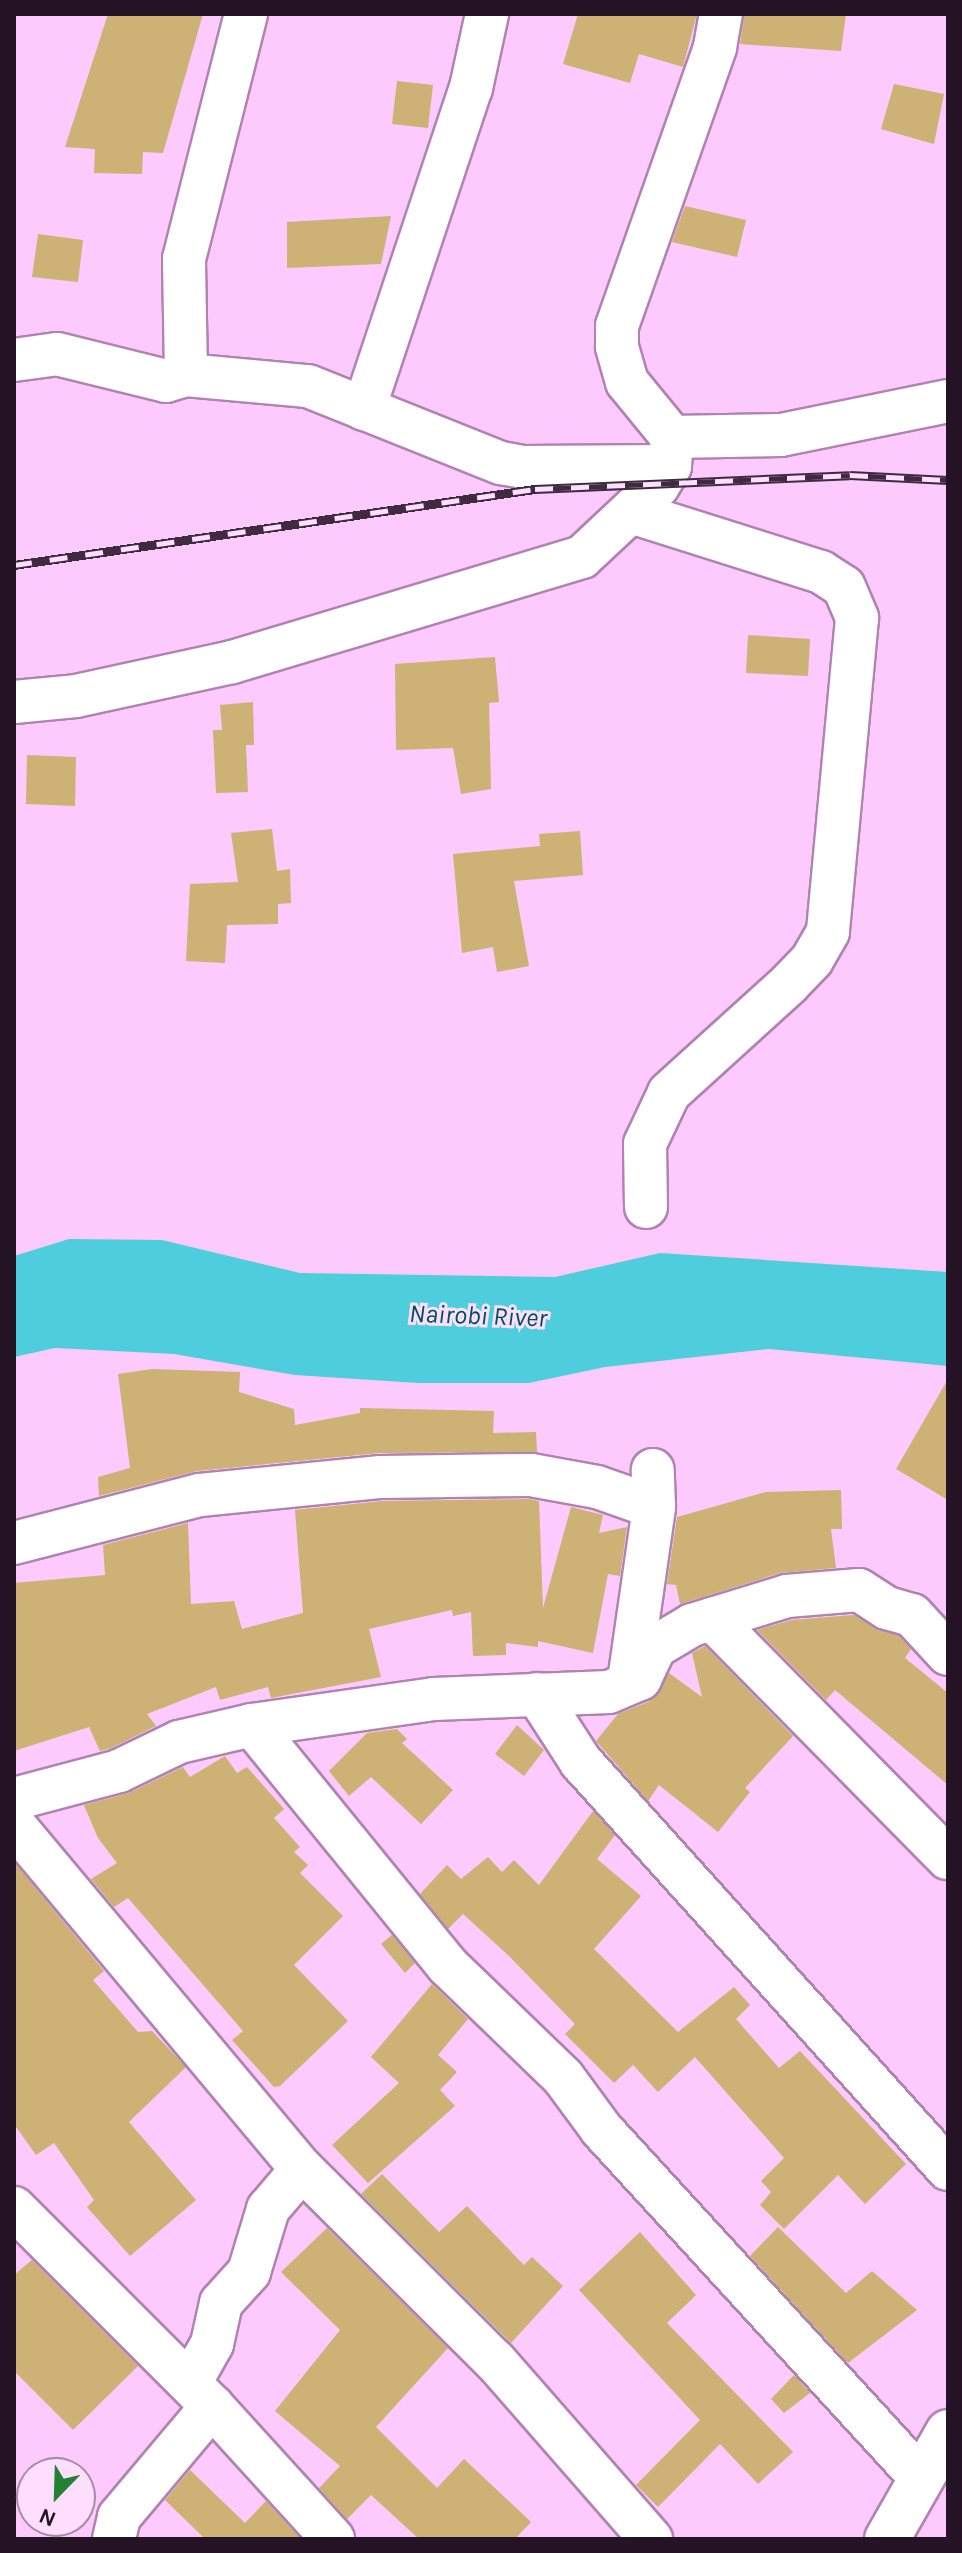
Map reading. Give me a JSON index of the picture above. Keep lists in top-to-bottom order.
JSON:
{
  "water": ["Nairobi River"],
  "north": "bottom left"
}
